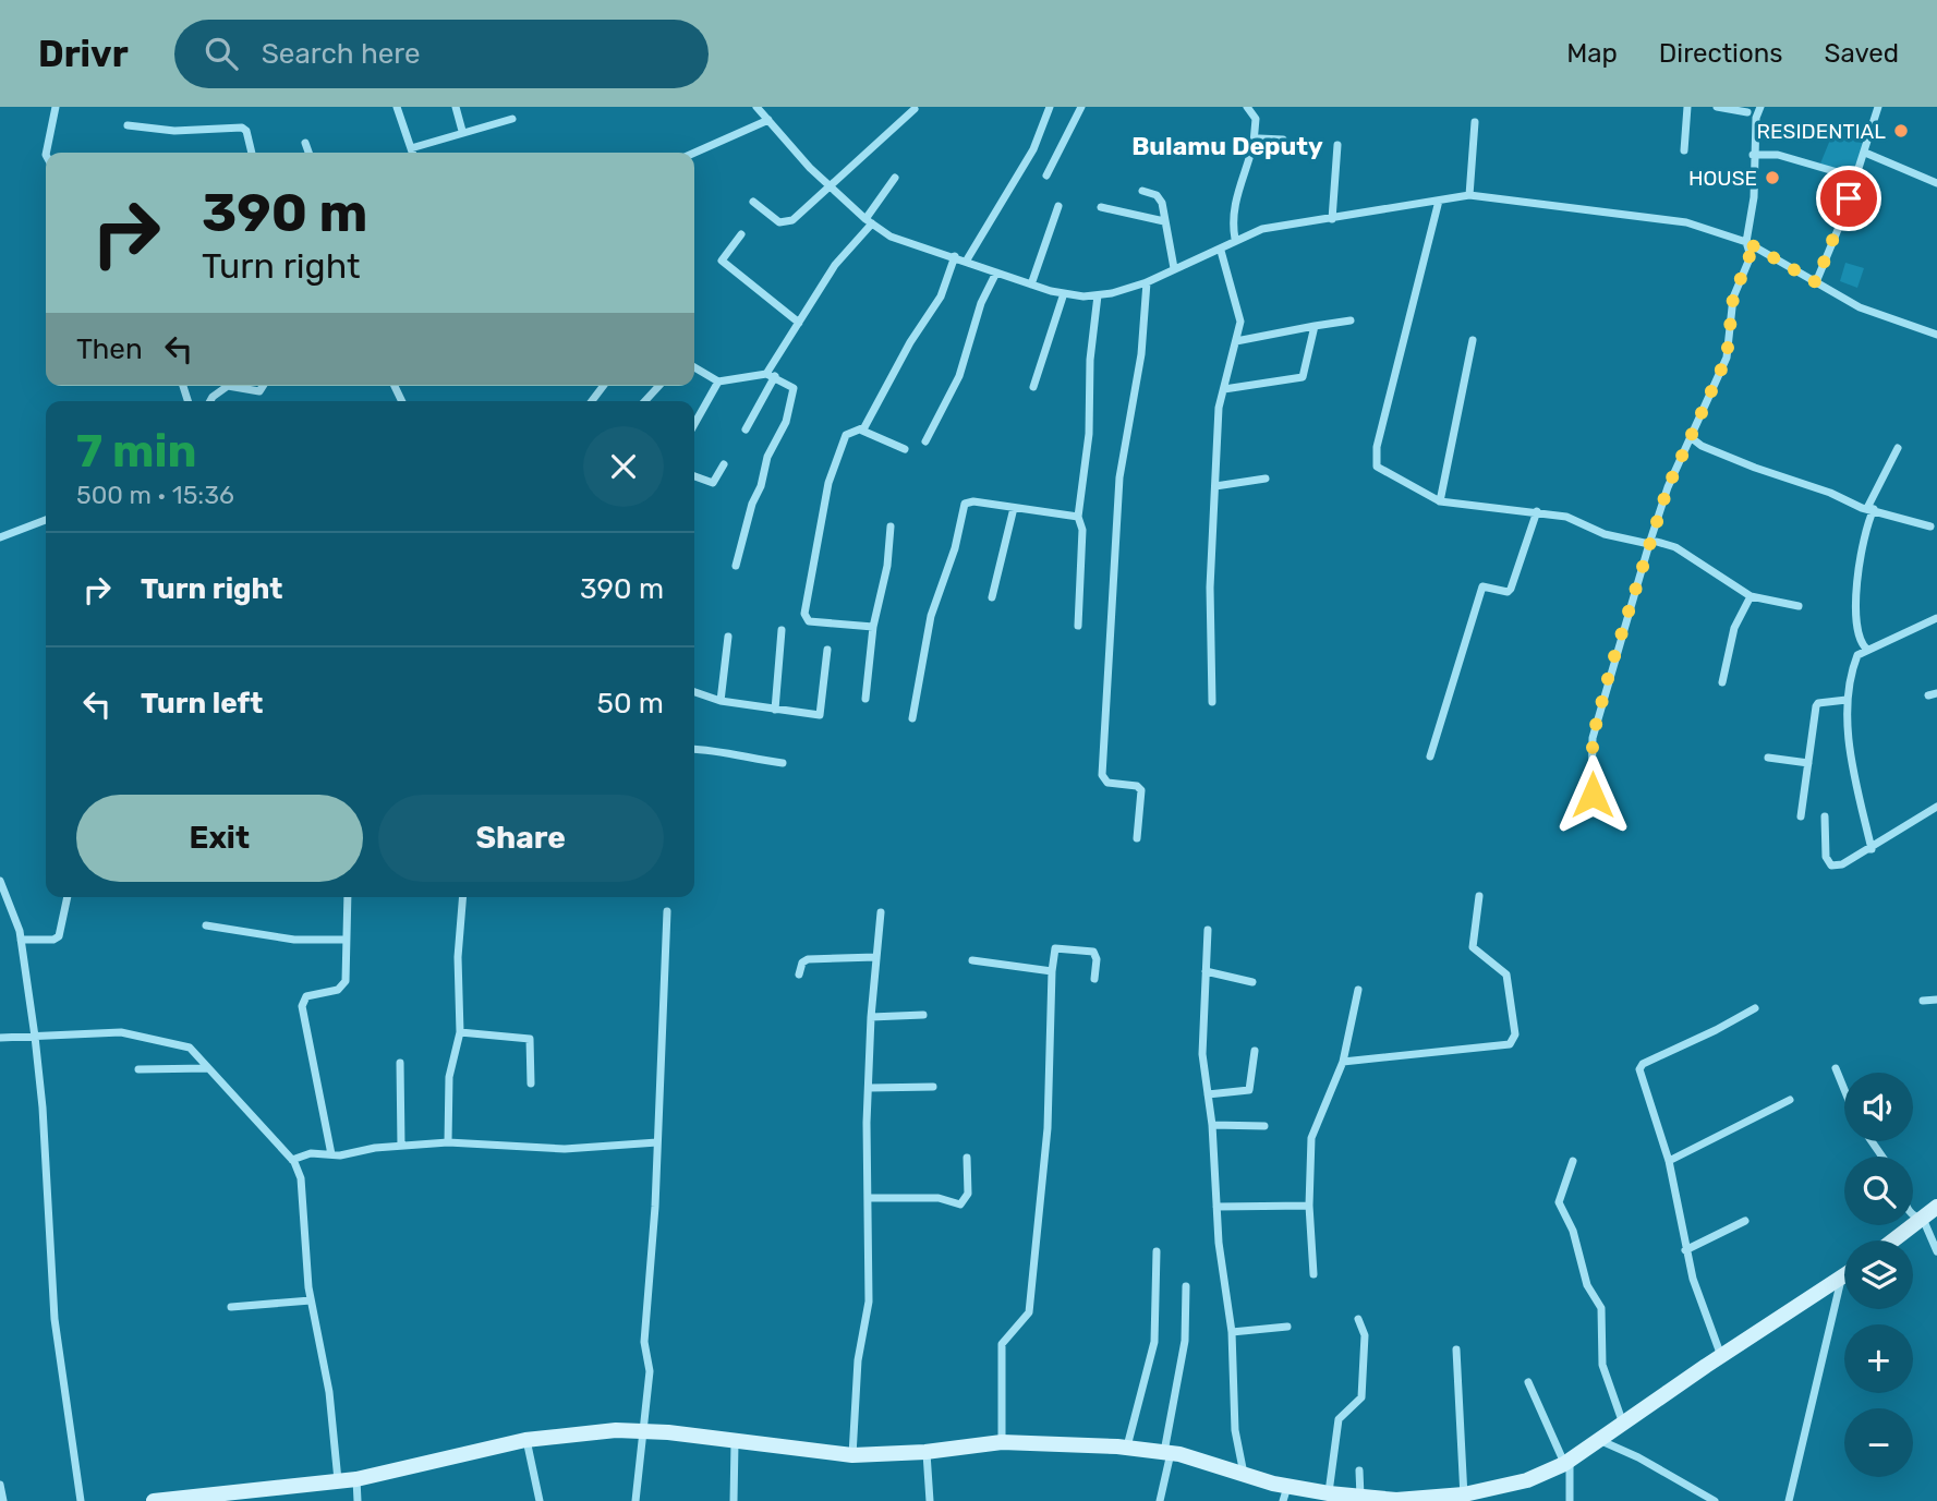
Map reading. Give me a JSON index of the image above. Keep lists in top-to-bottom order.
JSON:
{
  "districts": ["Bulamu Deputy"],
  "places": ["RESIDENTIAL", "HOUSE"],
  "page": {
    "header": "Drivr",
    "search": "Search here",
    "nav": ["Map", "Directions", "Saved"],
    "turn": ["390 m", "Turn right"],
    "then": "Then",
    "heading": ["7 min", "500 m · 15:36"],
    "list": [
      {
        "name": "Turn right",
        "value": "390 m"
      },
      {
        "name": "Turn left",
        "value": "50 m"
      }
    ],
    "buttons": ["Exit", "Share"],
    "map_buttons": ["+", "−"]
  }
}
